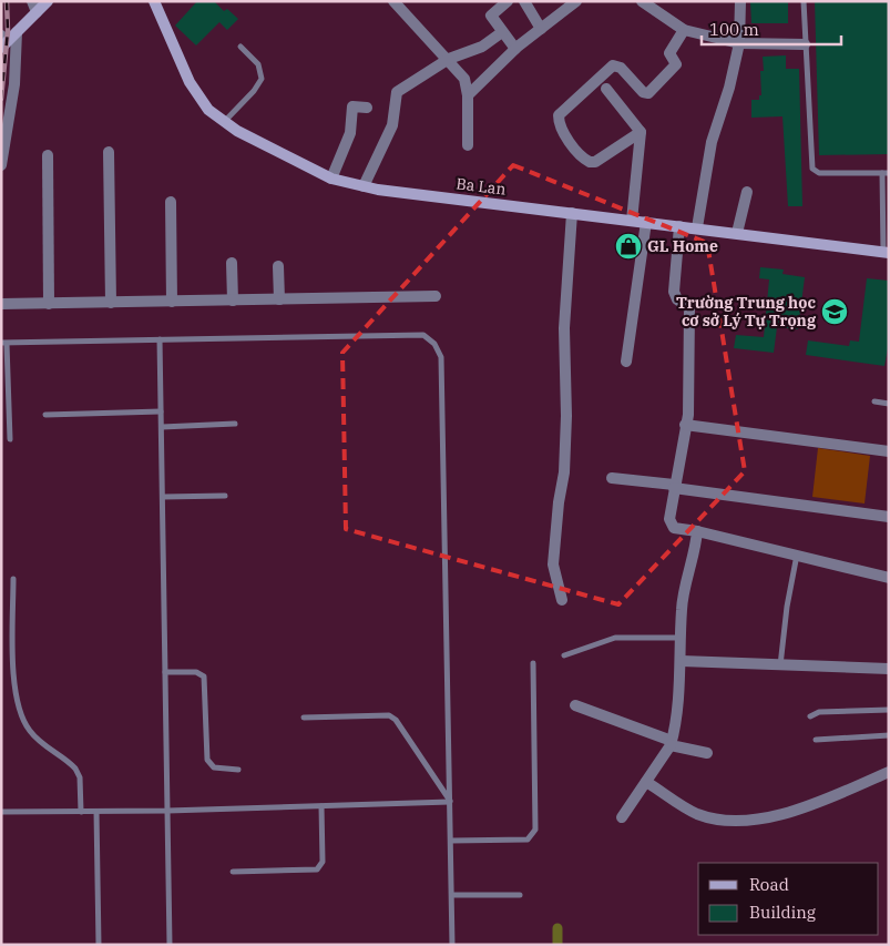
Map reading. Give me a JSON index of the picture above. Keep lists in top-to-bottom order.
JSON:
{
  "streets": {
    "street": ["Ba Lan"]
  },
  "places": {
    "shop": ["GL Home"],
    "school or university": ["Trường Trung học cơ sở Lý Tự Trọng"]
  },
  "legend": ["Road", "Building"],
  "scale_bar": "100 m"
}
